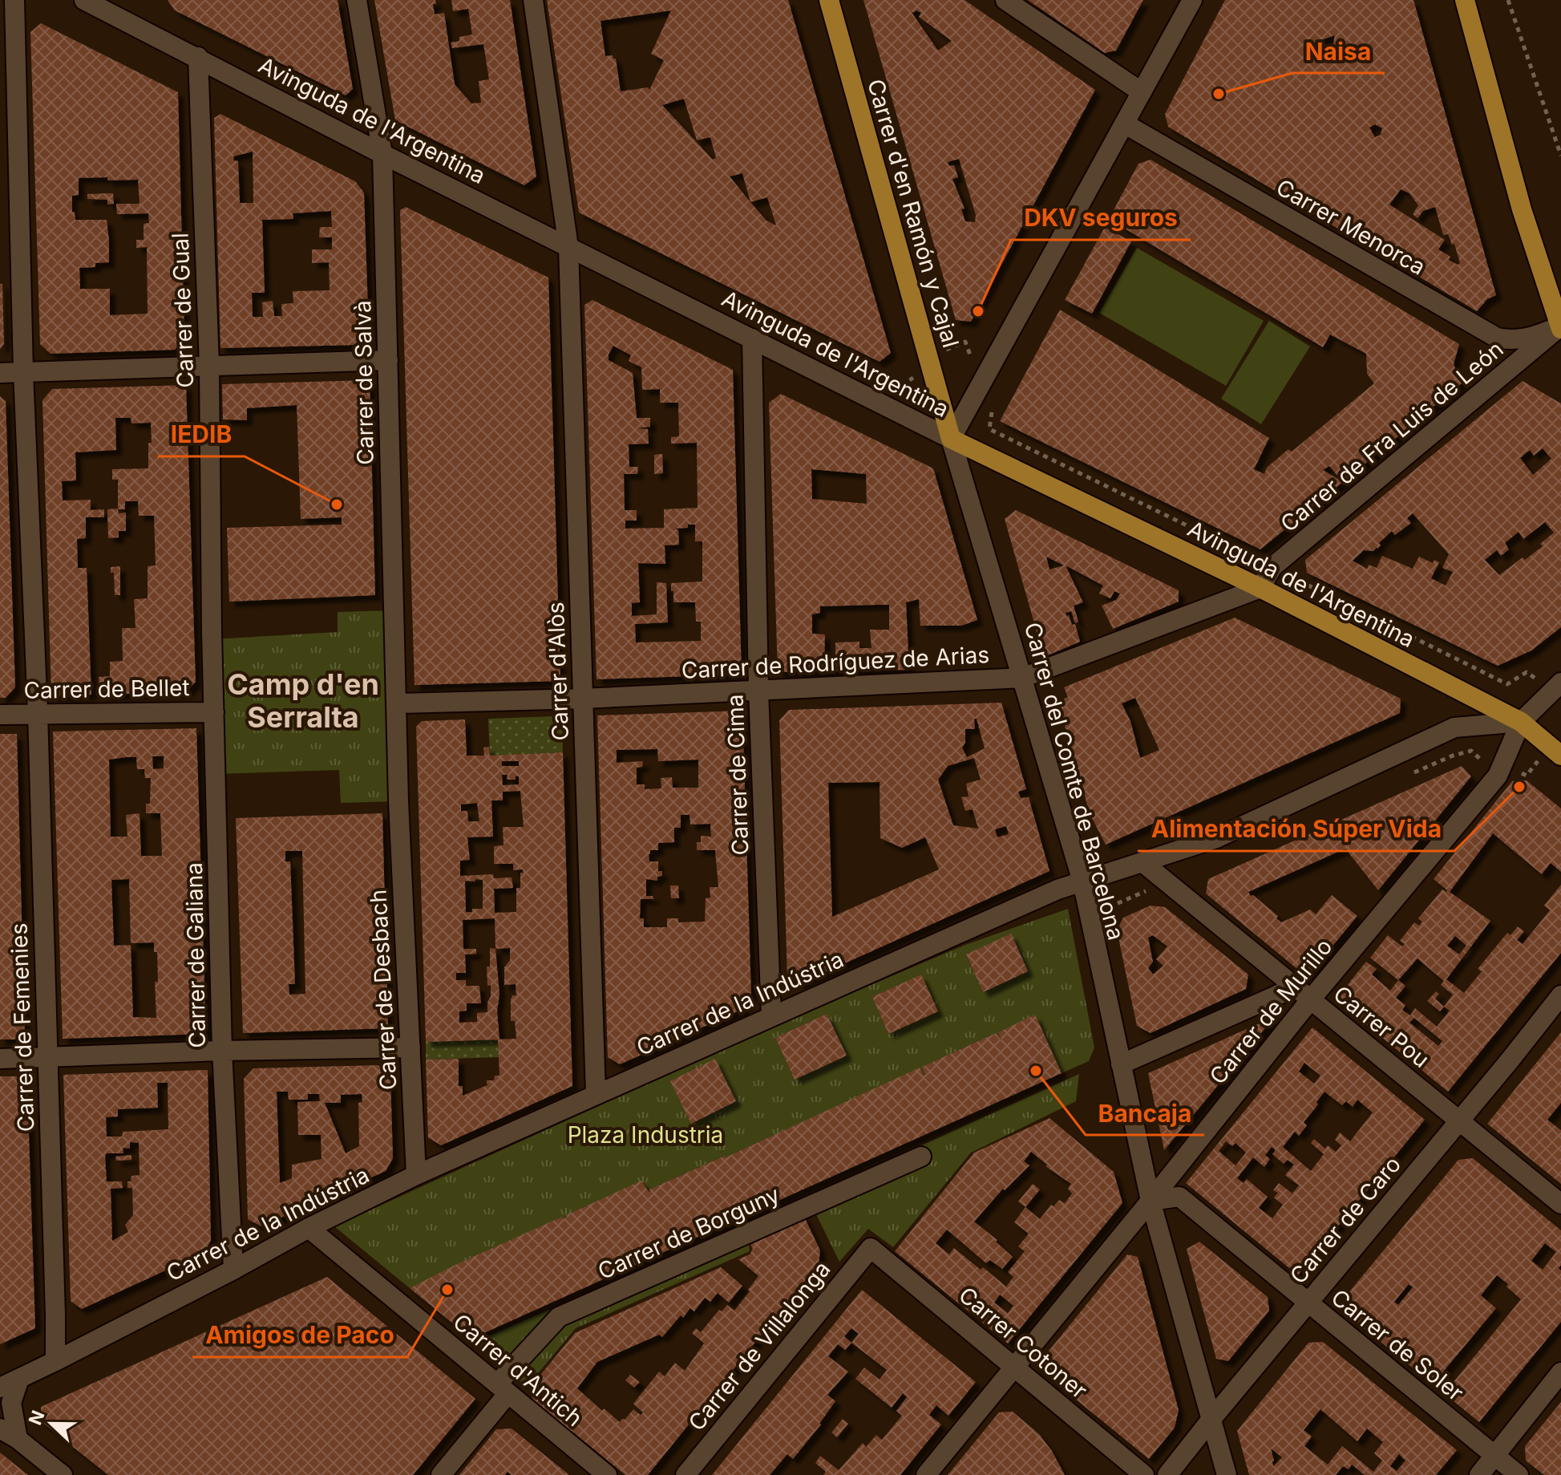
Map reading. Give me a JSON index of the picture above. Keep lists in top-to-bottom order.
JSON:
{
  "streets": {
    "main road": ["Avinguda de l'Argentina", "Carrer d'en Ramón y Cajal"],
    "street": [
      "Carrer Menorca",
      "Carrer de Gual",
      "Carrer de Salvà",
      "Carrer de Fra Luis de León",
      "Carrer de Rodríguez de Arias",
      "Carrer d'Alòs",
      "Carrer de Bellet",
      "Carrer de Cima",
      "Carrer del Comte de Barcelona",
      "Carrer de Galiana",
      "Carrer de Desbach",
      "Carrer de la Indústria",
      "Carrer de Murillo",
      "Carrer Pou",
      "Carrer de Femenies",
      "Carrer de Caro",
      "Carrer de Borguny",
      "Carrer Cotoner",
      "Carrer de Soler",
      "Carrer de Villalonga",
      "Carrer d'Antich"
    ]
  },
  "crossings": [
    ["Avinguda de l'Argentina", "Carrer d'en Ramón y Cajal"],
    ["Avinguda de l'Argentina", "Carrer de Gual"],
    ["Avinguda de l'Argentina", "Carrer de Salvà"],
    ["Avinguda de l'Argentina", "Carrer de Fra Luis de León"],
    ["Avinguda de l'Argentina", "Carrer de Rodríguez de Arias"],
    ["Avinguda de l'Argentina", "Carrer d'Alòs"],
    ["Avinguda de l'Argentina", "Carrer de Cima"],
    ["Avinguda de l'Argentina", "Carrer del Comte de Barcelona"],
    ["Avinguda de l'Argentina", "Carrer de la Indústria"],
    ["Avinguda de l'Argentina", "Carrer de Murillo"],
    ["Carrer d'en Ramón y Cajal", "Carrer del Comte de Barcelona"],
    ["Carrer Menorca", "Carrer de Fra Luis de León"],
    ["Carrer de Gual", "Carrer de Galiana"],
    ["Carrer de Salvà", "Carrer de Rodríguez de Arias"],
    ["Carrer de Salvà", "Carrer de Desbach"],
    ["Carrer de Fra Luis de León", "Carrer de Rodríguez de Arias"],
    ["Carrer de Rodríguez de Arias", "Carrer d'Alòs"],
    ["Carrer de Rodríguez de Arias", "Carrer de Cima"],
    ["Carrer de Rodríguez de Arias", "Carrer del Comte de Barcelona"],
    ["Carrer de Rodríguez de Arias", "Carrer de Desbach"],
    ["Carrer d'Alòs", "Carrer de la Indústria"],
    ["Carrer de Bellet", "Carrer de Galiana"],
    ["Carrer de Bellet", "Carrer de Femenies"],
    ["Carrer de Cima", "Carrer de la Indústria"],
    ["Carrer del Comte de Barcelona", "Carrer de la Indústria"],
    ["Carrer del Comte de Barcelona", "Carrer de Murillo"],
    ["Carrer del Comte de Barcelona", "Carrer de Caro"],
    ["Carrer del Comte de Barcelona", "Carrer de Soler"],
    ["Carrer de Galiana", "Carrer de la Indústria"],
    ["Carrer de Desbach", "Carrer de la Indústria"],
    ["Carrer de la Indústria", "Carrer de Murillo"],
    ["Carrer de la Indústria", "Carrer Pou"],
    ["Carrer de la Indústria", "Carrer de Femenies"],
    ["Carrer de la Indústria", "Carrer d'Antich"],
    ["Carrer de Murillo", "Carrer Pou"],
    ["Carrer de Murillo", "Carrer Cotoner"],
    ["Carrer de Murillo", "Carrer de Soler"],
    ["Carrer Pou", "Carrer de Caro"],
    ["Carrer de Caro", "Carrer de Soler"],
    ["Carrer de Borguny", "Carrer d'Antich"],
    ["Carrer Cotoner", "Carrer de Villalonga"]
  ],
  "districts": ["Camp d'en Serralta"],
  "parks": ["Plaza Industria"],
  "places": [
    "Naisa",
    "DKV seguros",
    "IEDIB",
    "Alimentación Súper Vida",
    "Bancaja",
    "Amigos de Paco"
  ],
  "north": "left"
}
